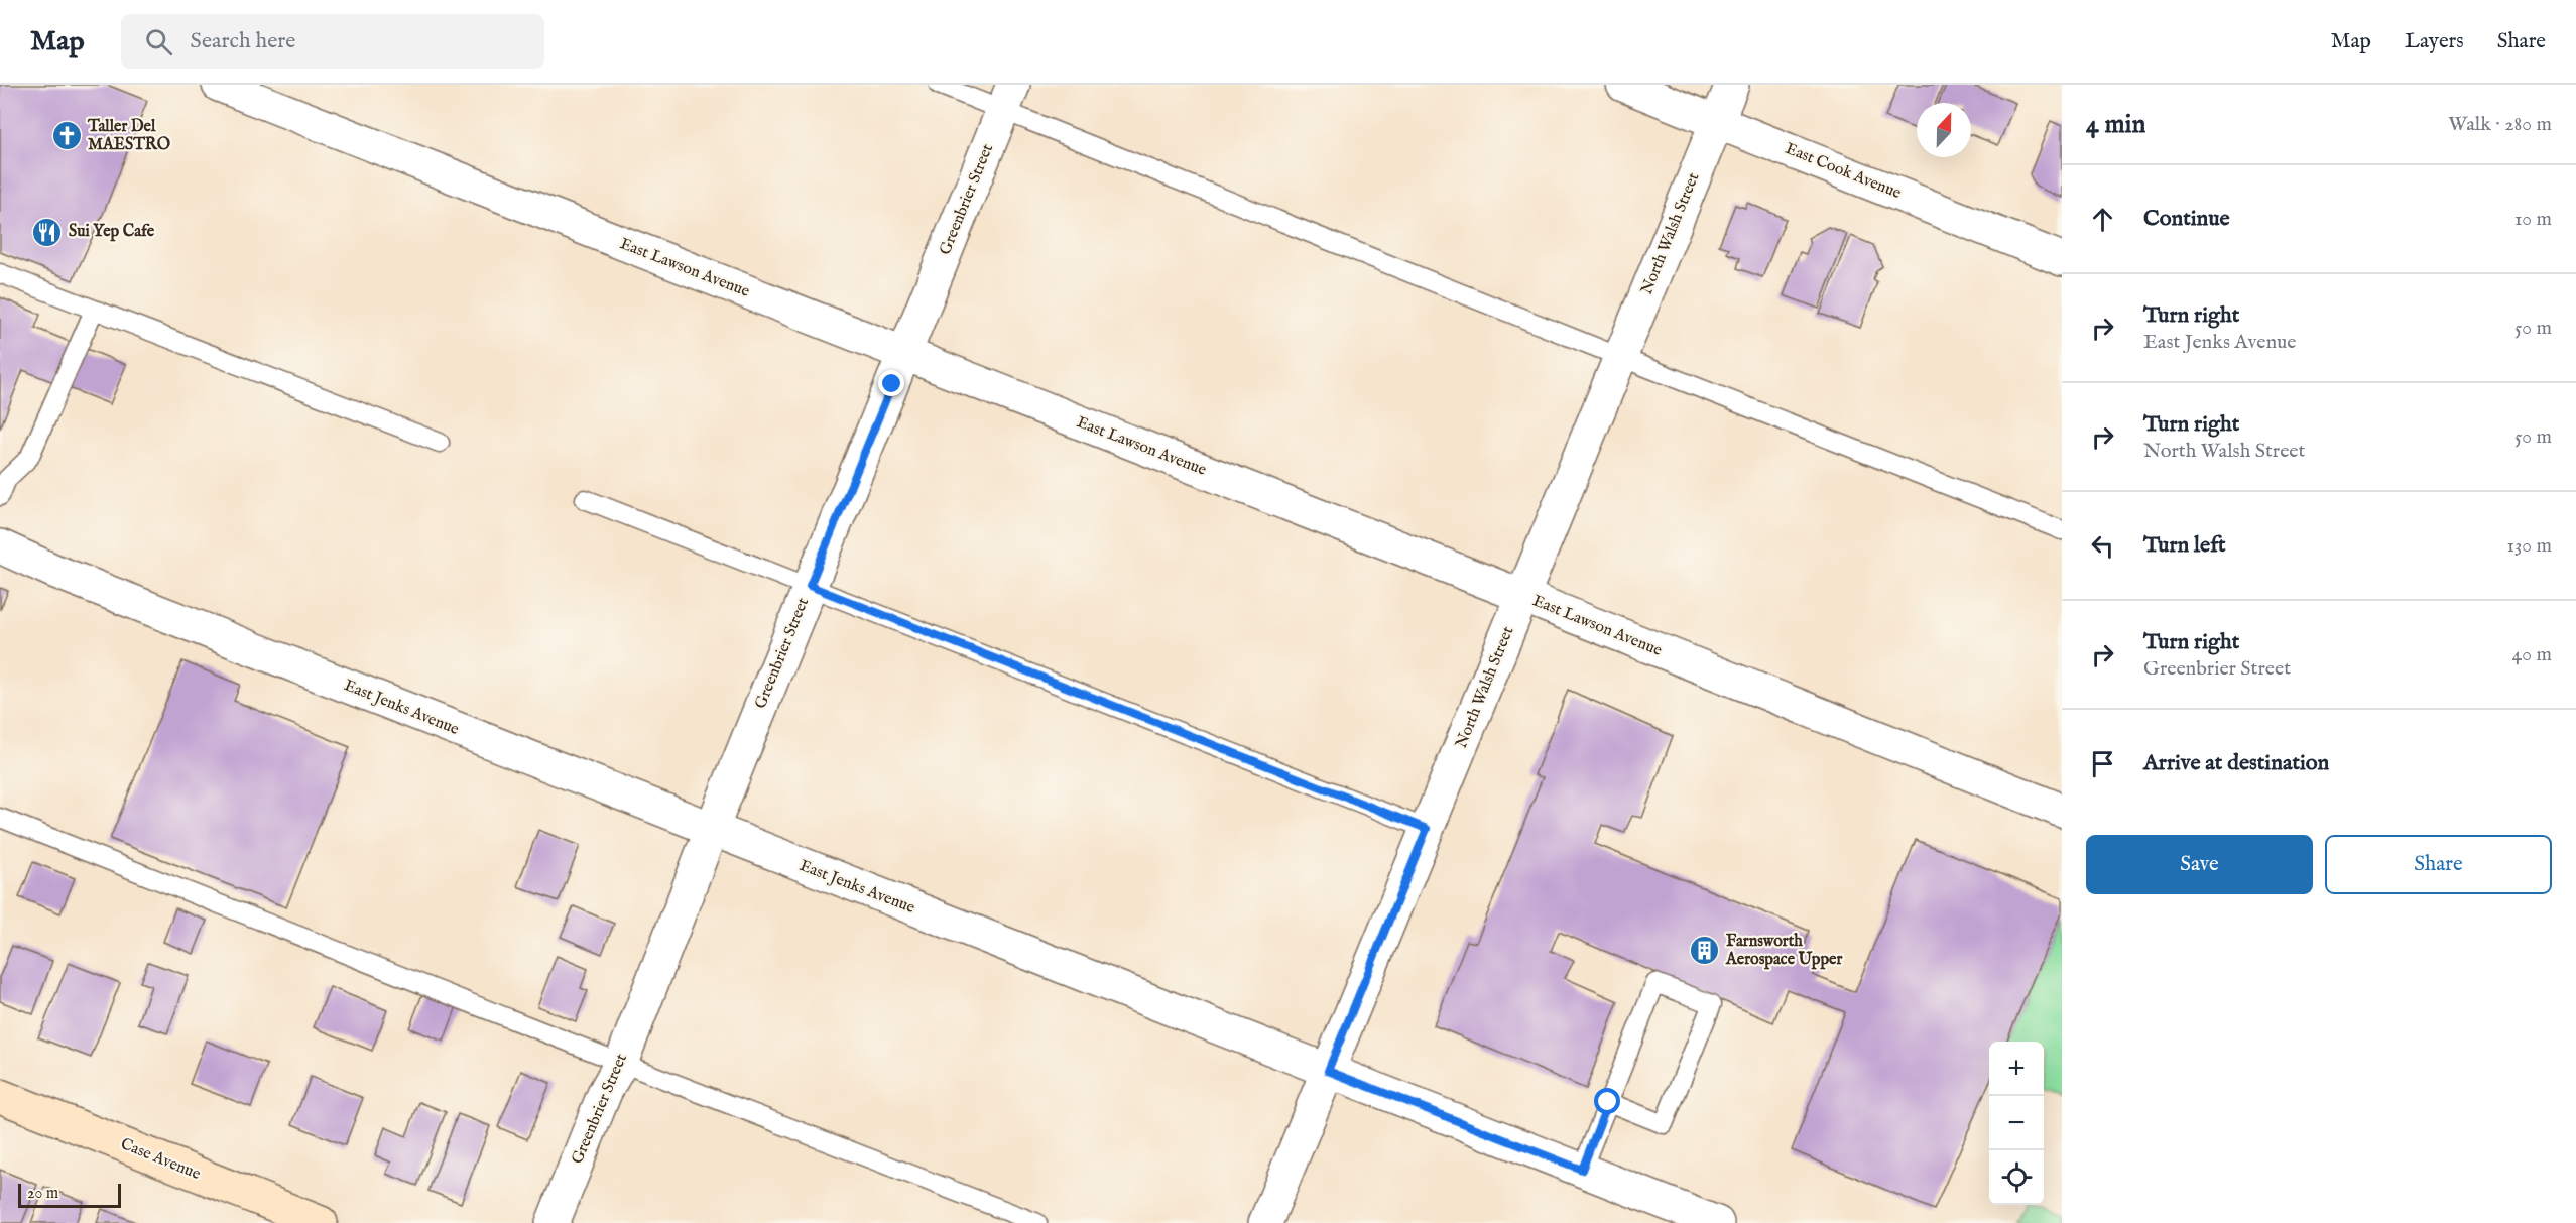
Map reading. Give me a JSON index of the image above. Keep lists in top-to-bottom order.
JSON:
{
  "streets": {
    "street": [
      "East Cook Avenue",
      "Greenbrier Street",
      "North Walsh Street",
      "East Lawson Avenue",
      "East Jenks Avenue",
      "Case Avenue"
    ]
  },
  "crossings": [
    ["East Cook Avenue", "North Walsh Street"],
    ["Greenbrier Street", "East Lawson Avenue"],
    ["Greenbrier Street", "East Jenks Avenue"],
    ["North Walsh Street", "East Lawson Avenue"],
    ["North Walsh Street", "East Jenks Avenue"]
  ],
  "places": {
    "church": ["Taller Del MAESTRO"],
    "restaurant": ["Sui Yep Cafe"],
    "building": ["Farnsworth Aerospace Upper"]
  },
  "scale_bar": "20 m",
  "north": "top",
  "page": {
    "header": "Map",
    "search": "Search here",
    "nav": ["Map", "Layers", "Share"],
    "heading": ["4 min", "Walk · 280 m"],
    "list": [
      ["Continue", "10 m"],
      ["Turn right", "East Jenks Avenue", "50 m"],
      ["Turn right", "North Walsh Street", "50 m"],
      ["Turn left", "130 m"],
      ["Turn right", "Greenbrier Street", "40 m"],
      "Arrive at destination"
    ],
    "buttons": ["Save", "Share"],
    "map_buttons": ["+", "−"],
    "scale": "20 m"
  }
}
